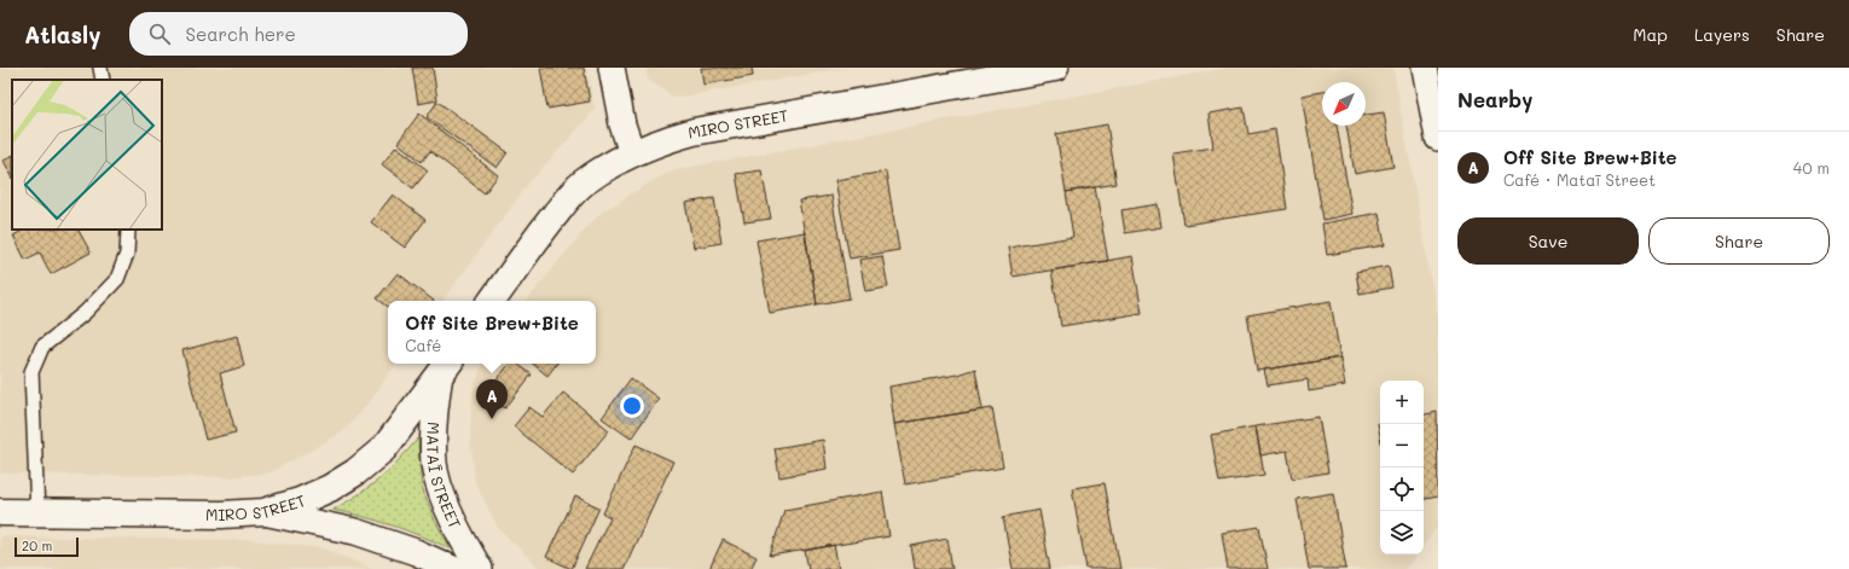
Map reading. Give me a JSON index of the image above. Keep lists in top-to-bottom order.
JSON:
{
  "streets": {
    "street": ["MIRO STREET", "MATAĪ STREET"]
  },
  "crossings": [
    ["MIRO STREET", "MATAĪ STREET"]
  ],
  "scale_bar": "20 m",
  "north": "bottom left",
  "page": {
    "header": "Atlasly",
    "search": "Search here",
    "nav": ["Map", "Layers", "Share"],
    "heading": "Nearby",
    "list": [
      {
        "mark": "A",
        "name": "Off Site Brew+Bite",
        "note": "Café · Mataī Street",
        "value": "40 m"
      }
    ],
    "buttons": ["Save", "Share"],
    "popup": ["Off Site Brew+Bite", "Café"],
    "pins": "A",
    "map_buttons": ["+", "−"],
    "scale": "20 m"
  }
}
